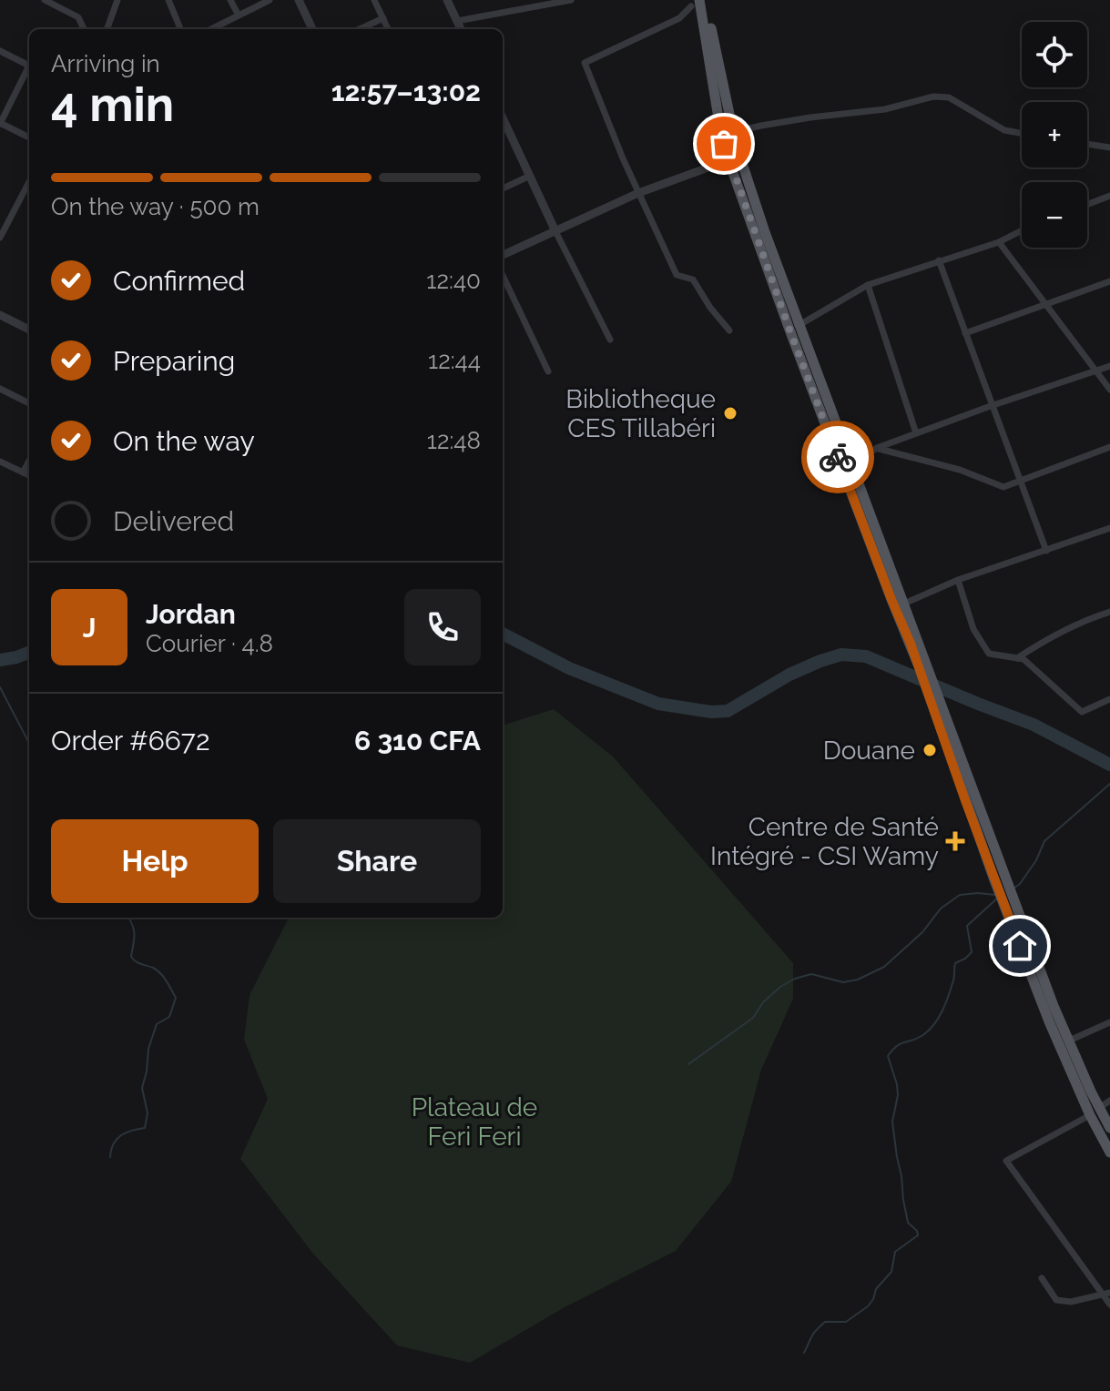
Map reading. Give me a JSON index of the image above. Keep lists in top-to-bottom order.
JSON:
{
  "parks": ["Plateau de Feri Feri"],
  "places": {
    "other": ["Bibliotheque CES Tillabéri", "Douane"],
    "health": ["Centre de Santé Intégré - CSI Wamy"]
  },
  "page": {
    "map_buttons": ["+", "−"],
    "heading": ["4 min", "Arriving in", "12:57–13:02"],
    "panel": [
      "Jordan",
      "Courier · 4.8",
      "Order #6672",
      "6 310 CFA"
    ],
    "bar": "On the way · 500 m",
    "list": [
      ["Confirmed", "12:40"],
      ["Preparing", "12:44"],
      ["On the way", "12:48"],
      "Delivered"
    ],
    "round": "J",
    "buttons": ["Help", "Share"]
  }
}
